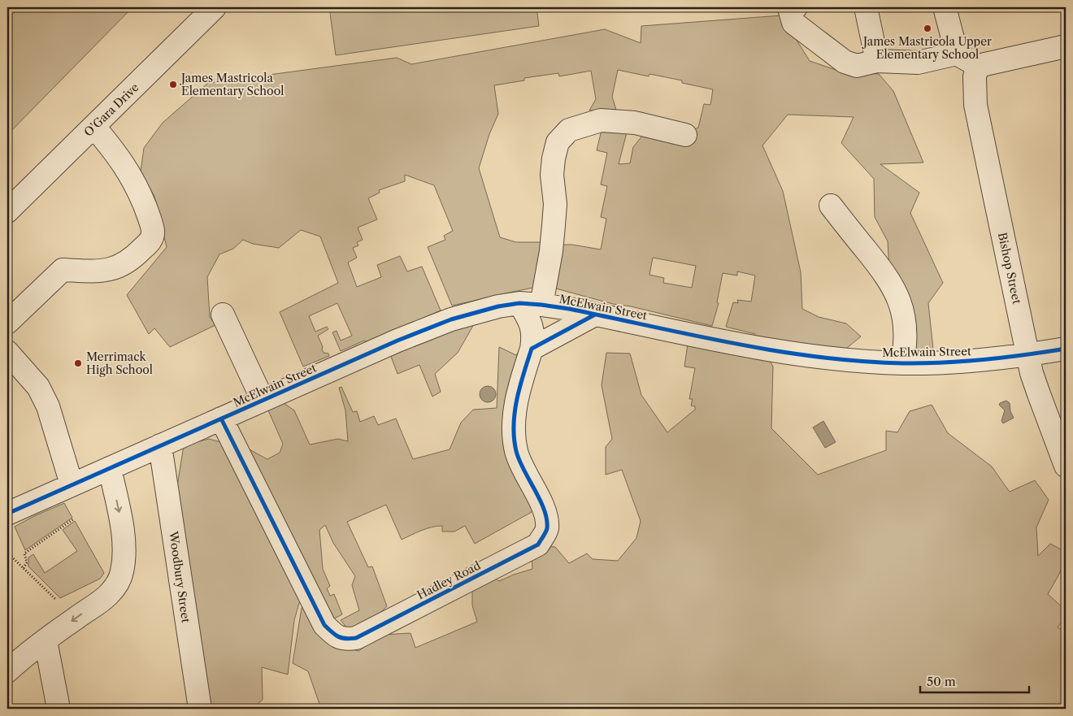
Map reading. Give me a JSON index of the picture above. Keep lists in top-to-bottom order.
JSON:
{
  "streets": {
    "street": [
      "O'Gara Drive",
      "Bishop Street",
      "McElwain Street",
      "Woodbury Street",
      "Hadley Road"
    ]
  },
  "crossings": [
    ["Bishop Street", "McElwain Street"],
    ["McElwain Street", "Woodbury Street"],
    ["McElwain Street", "Hadley Road"]
  ],
  "places": ["James Mastricola Upper Elementary School", "James Mastricola Elementary School", "Merrimack High School"],
  "scale_bar": "50 m"
}
